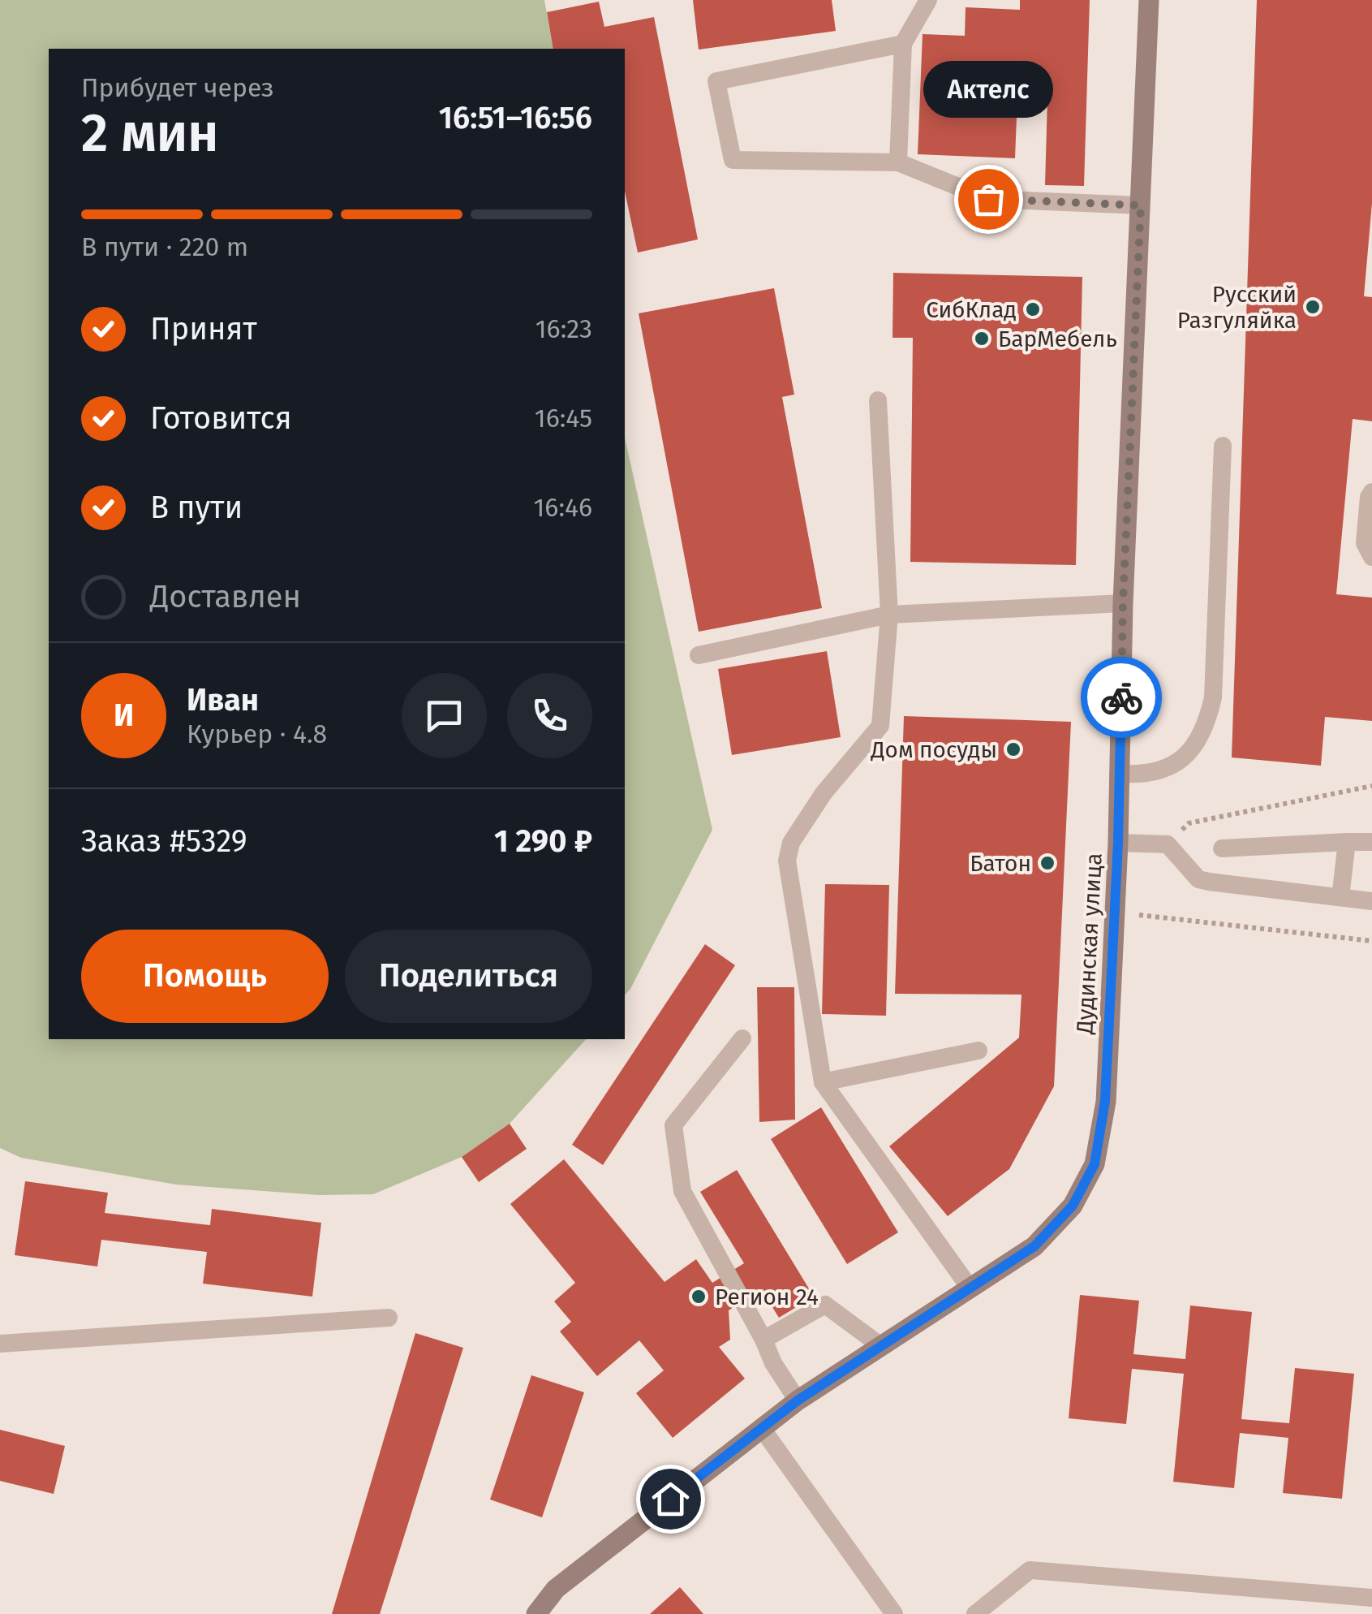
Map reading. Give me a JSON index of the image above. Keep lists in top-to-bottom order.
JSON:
{
  "streets": {
    "street": ["Дудинская улица"]
  },
  "places": [
    "Актелс",
    "Русский Разгуляйка",
    "СибКлад",
    "БарМебель",
    "Дом посуды",
    "Батон",
    "Регион 24"
  ],
  "page": {
    "heading": ["2 мин", "Прибудет через", "16:51–16:56"],
    "panel": [
      "Иван",
      "Курьер · 4.8",
      "Заказ #5329",
      "1 290 ₽"
    ],
    "bubble": "Актелс",
    "bar": "В пути · 220 m",
    "list": [
      ["Принят", "16:23"],
      ["Готовится", "16:45"],
      ["В пути", "16:46"],
      "Доставлен"
    ],
    "round": "И",
    "buttons": ["Помощь", "Поделиться"]
  }
}
